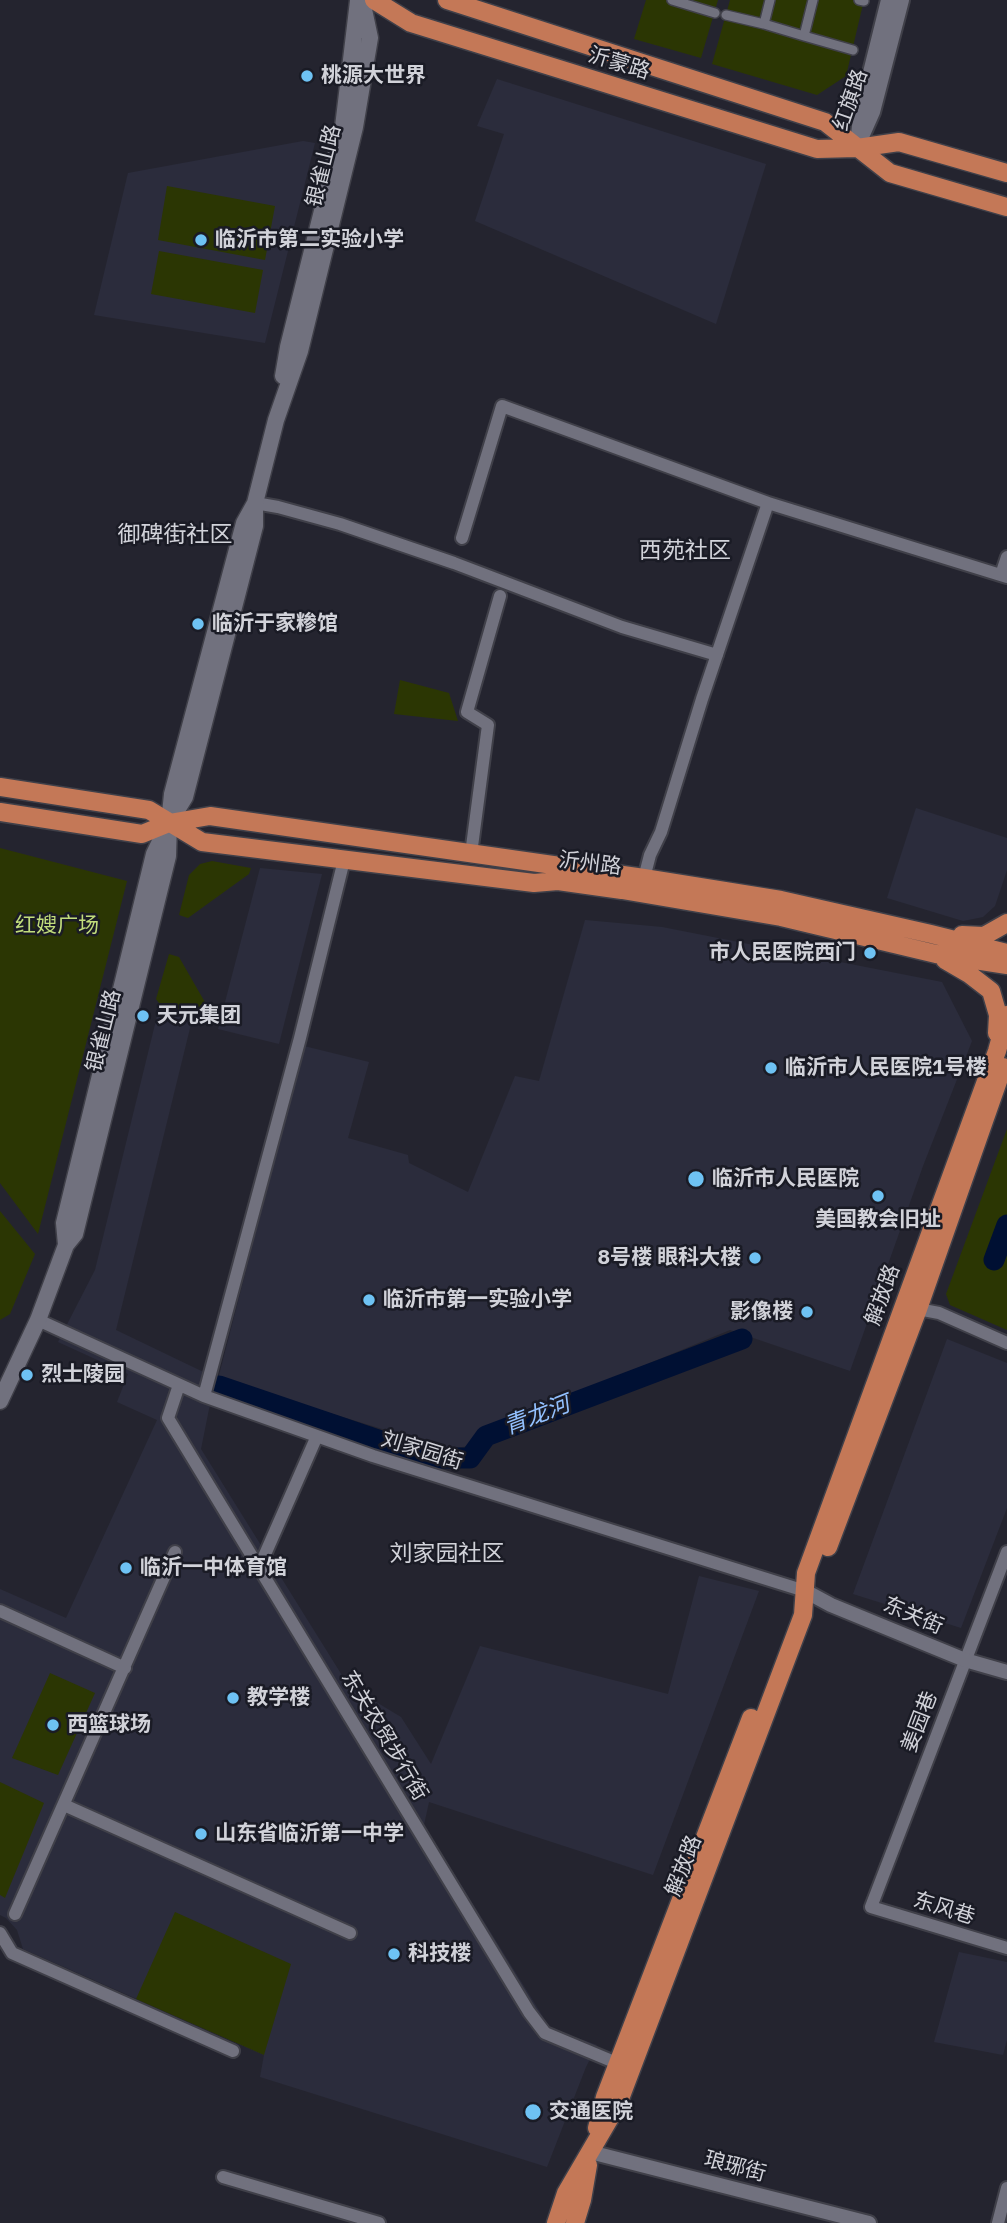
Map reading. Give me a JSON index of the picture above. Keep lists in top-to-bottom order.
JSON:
{
  "streets": {
    "main road": [
      "沂蒙路",
      "银雀山路",
      "沂州路",
      "解放路"
    ],
    "street": [
      "红旗路",
      "刘家园街",
      "东关街",
      "姜园巷",
      "东关农贸步行街",
      "东风巷",
      "琅琊街"
    ]
  },
  "crossings": [
    ["沂蒙路", "红旗路"],
    ["银雀山路", "沂州路"],
    ["银雀山路", "刘家园街"],
    ["解放路", "刘家园街"],
    ["解放路", "东关街"],
    ["解放路", "东关农贸步行街"],
    ["解放路", "琅琊街"],
    ["刘家园街", "东关街"],
    ["刘家园街", "东关农贸步行街"],
    ["东关街", "姜园巷"],
    ["姜园巷", "东风巷"]
  ],
  "districts": ["御碑街社区", "西苑社区", "刘家园社区"],
  "water": ["青龙河"],
  "parks": ["红嫂广场"],
  "places": [
    "桃源大世界",
    "临沂市第二实验小学",
    "临沂于家糁馆",
    "市人民医院西门",
    "天元集团",
    "临沂市人民医院1号楼",
    "临沂市人民医院",
    "美国教会旧址",
    "8号楼 眼科大楼",
    "临沂市第一实验小学",
    "影像楼",
    "烈士陵园",
    "临沂一中体育馆",
    "教学楼",
    "西篮球场",
    "山东省临沂第一中学",
    "科技楼",
    "交通医院"
  ]
}
